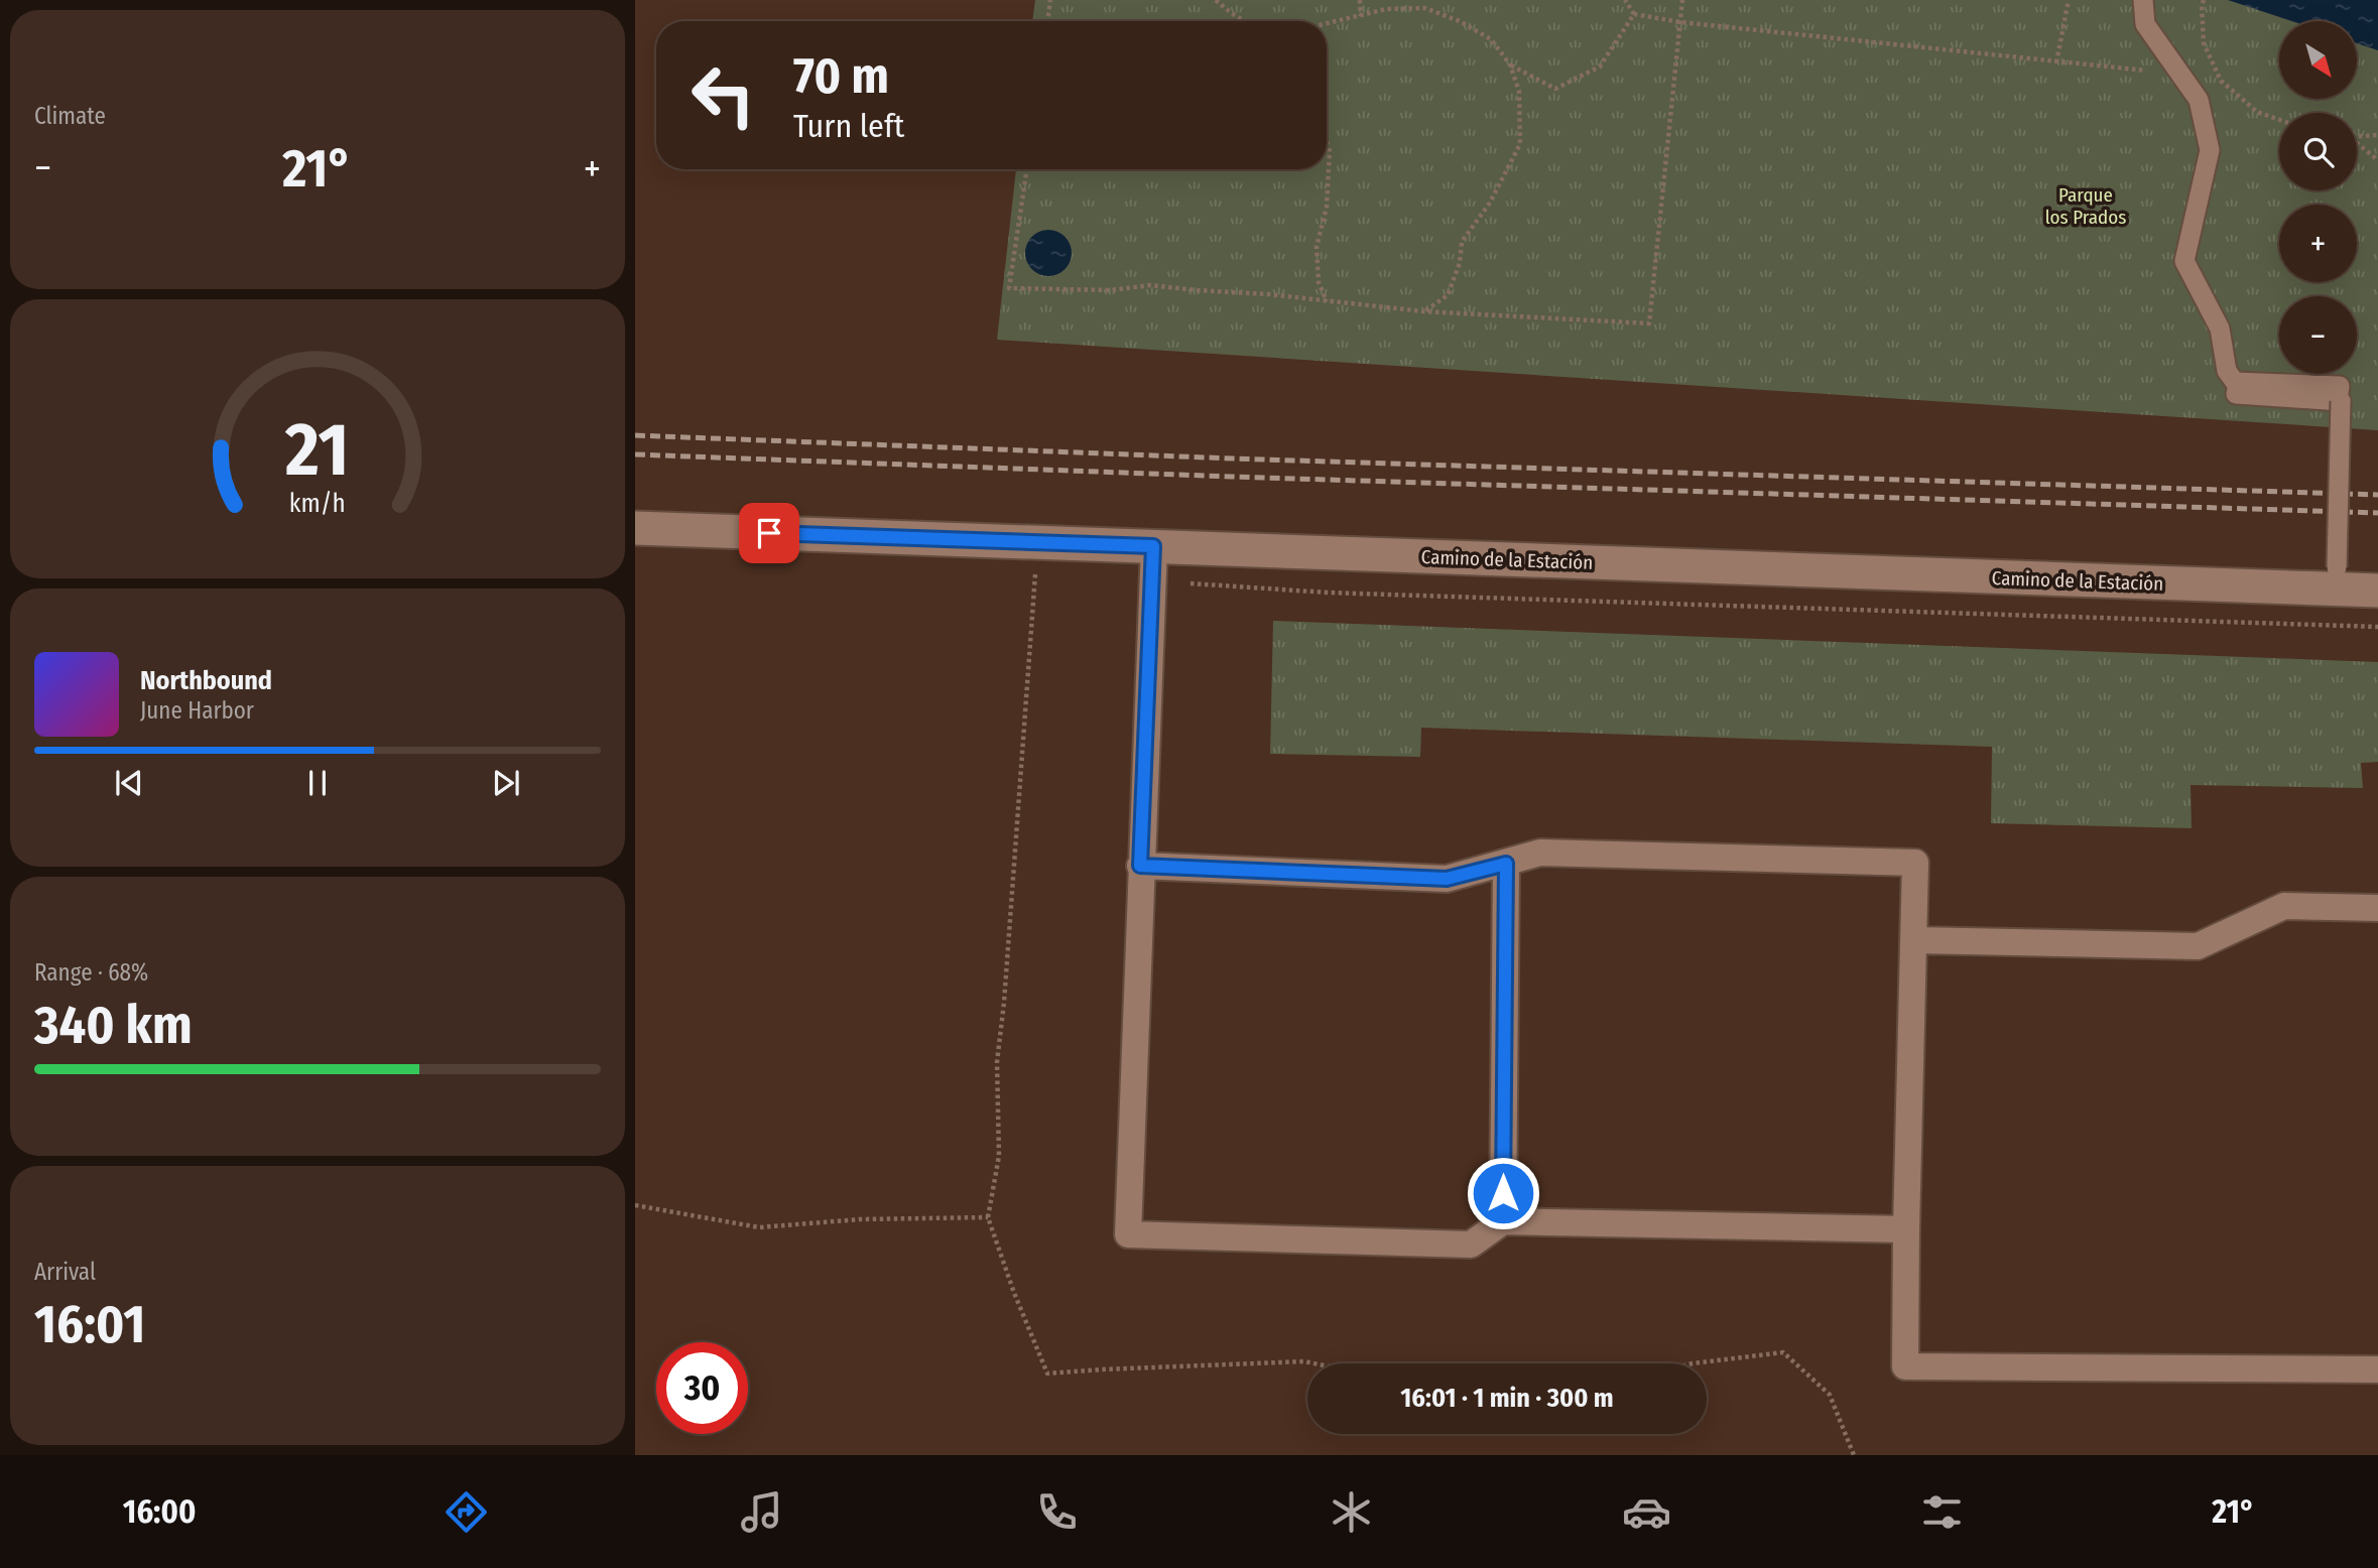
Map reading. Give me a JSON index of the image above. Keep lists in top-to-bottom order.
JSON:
{
  "streets": {
    "street": ["Camino de la Estación"]
  },
  "parks": ["Parque los Prados"],
  "north": "bottom right",
  "page": {
    "tile": [
      "Climate",
      ["Range · 68%", "340 km"],
      ["Arrival", "16:01"]
    ],
    "map_buttons": ["+", "−"],
    "turn": ["70 m", "Turn left"],
    "heat": ["−", "21°", "+"],
    "song": ["Northbound", "June Harbor"],
    "limit": "30",
    "trip": "16:01 · 1 min · 300 m",
    "tabs": ["16:00", "21°"],
    "gauge": ["21", "km/h"]
  }
}
